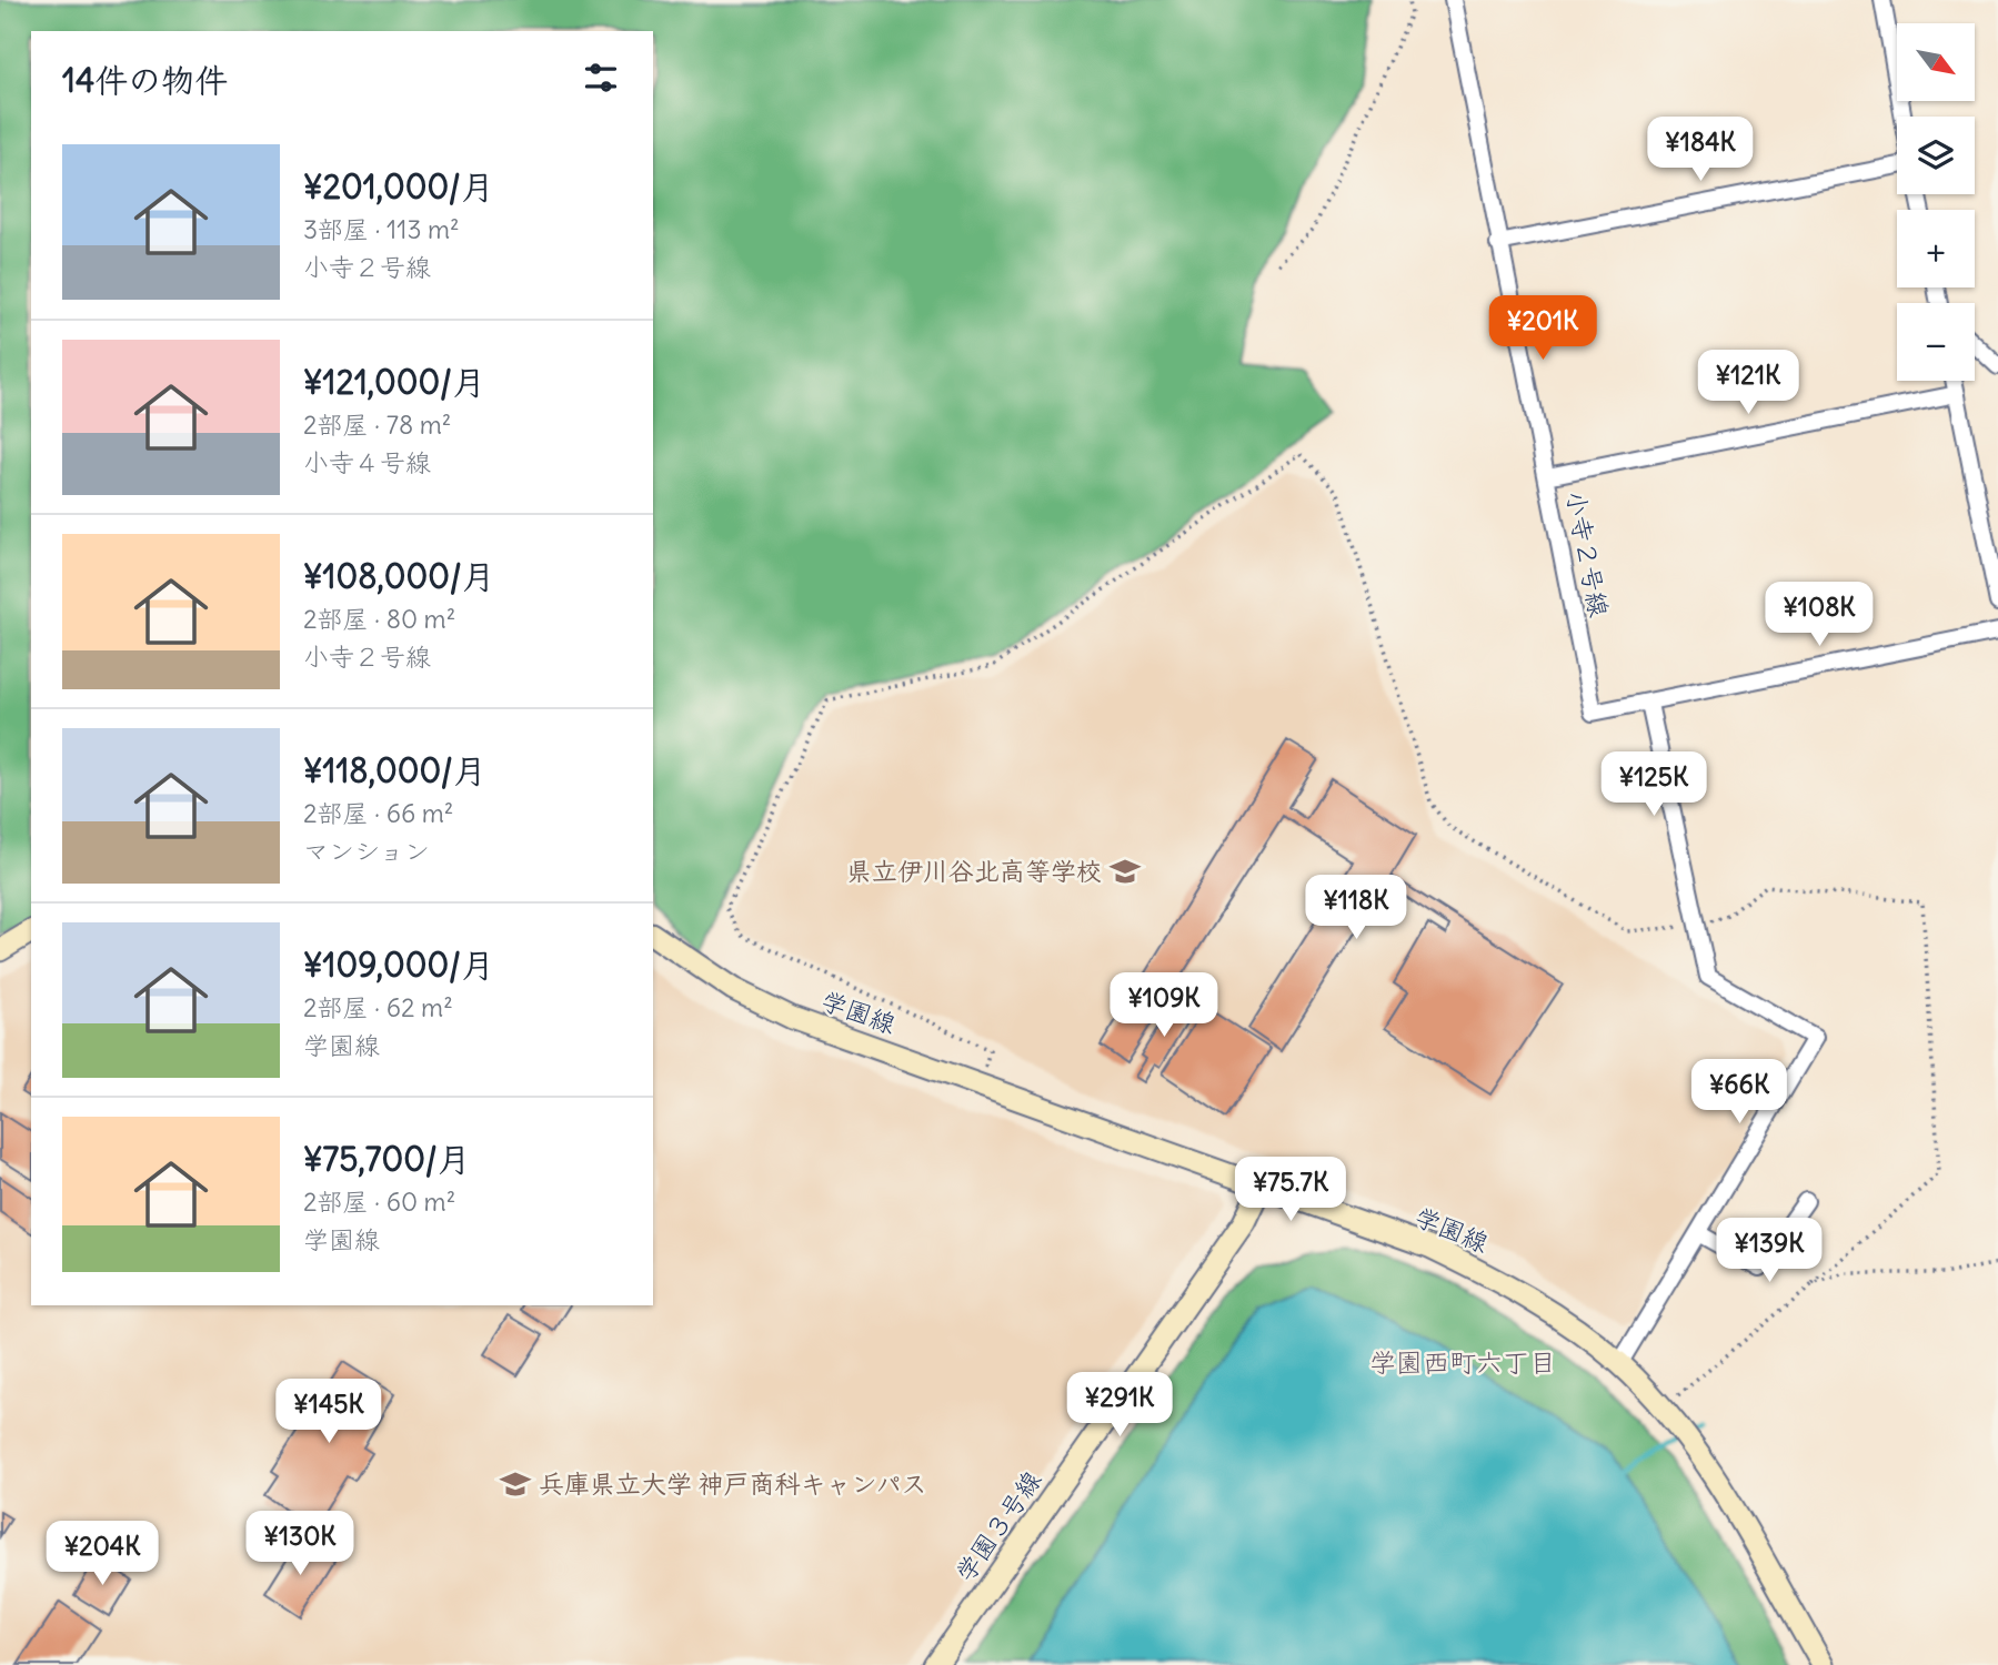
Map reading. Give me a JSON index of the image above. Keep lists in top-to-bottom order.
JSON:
{
  "streets": {
    "street": ["小寺２号線", "学園線", "学園３号線"]
  },
  "crossings": [
    ["学園線", "学園３号線"]
  ],
  "districts": ["学園西町六丁目"],
  "places": {
    "school or university": ["県立伊川谷北高等学校", "兵庫県立大学 神戸商科キャンパス"]
  },
  "north": "bottom right",
  "page": {
    "map_buttons": ["+", "−"],
    "heading": "14件の物件",
    "price": [
      "¥184K",
      "¥201K",
      "¥121K",
      "¥108K",
      "¥125K",
      "¥118K",
      "¥109K",
      "¥66K",
      "¥75.7K",
      "¥139K",
      "¥291K",
      "¥145K",
      "¥130K",
      "¥204K"
    ],
    "list": [
      {
        "name": "¥201,000/月",
        "note": "3部屋 · 113 m² · 小寺２号線"
      },
      {
        "name": "¥121,000/月",
        "note": "2部屋 · 78 m² · 小寺４号線"
      },
      {
        "name": "¥108,000/月",
        "note": "2部屋 · 80 m² · 小寺２号線"
      },
      {
        "name": "¥118,000/月",
        "note": "2部屋 · 66 m² · マンション"
      },
      {
        "name": "¥109,000/月",
        "note": "2部屋 · 62 m² · 学園線"
      },
      {
        "name": "¥75,700/月",
        "note": "2部屋 · 60 m² · 学園線"
      }
    ]
  }
}
